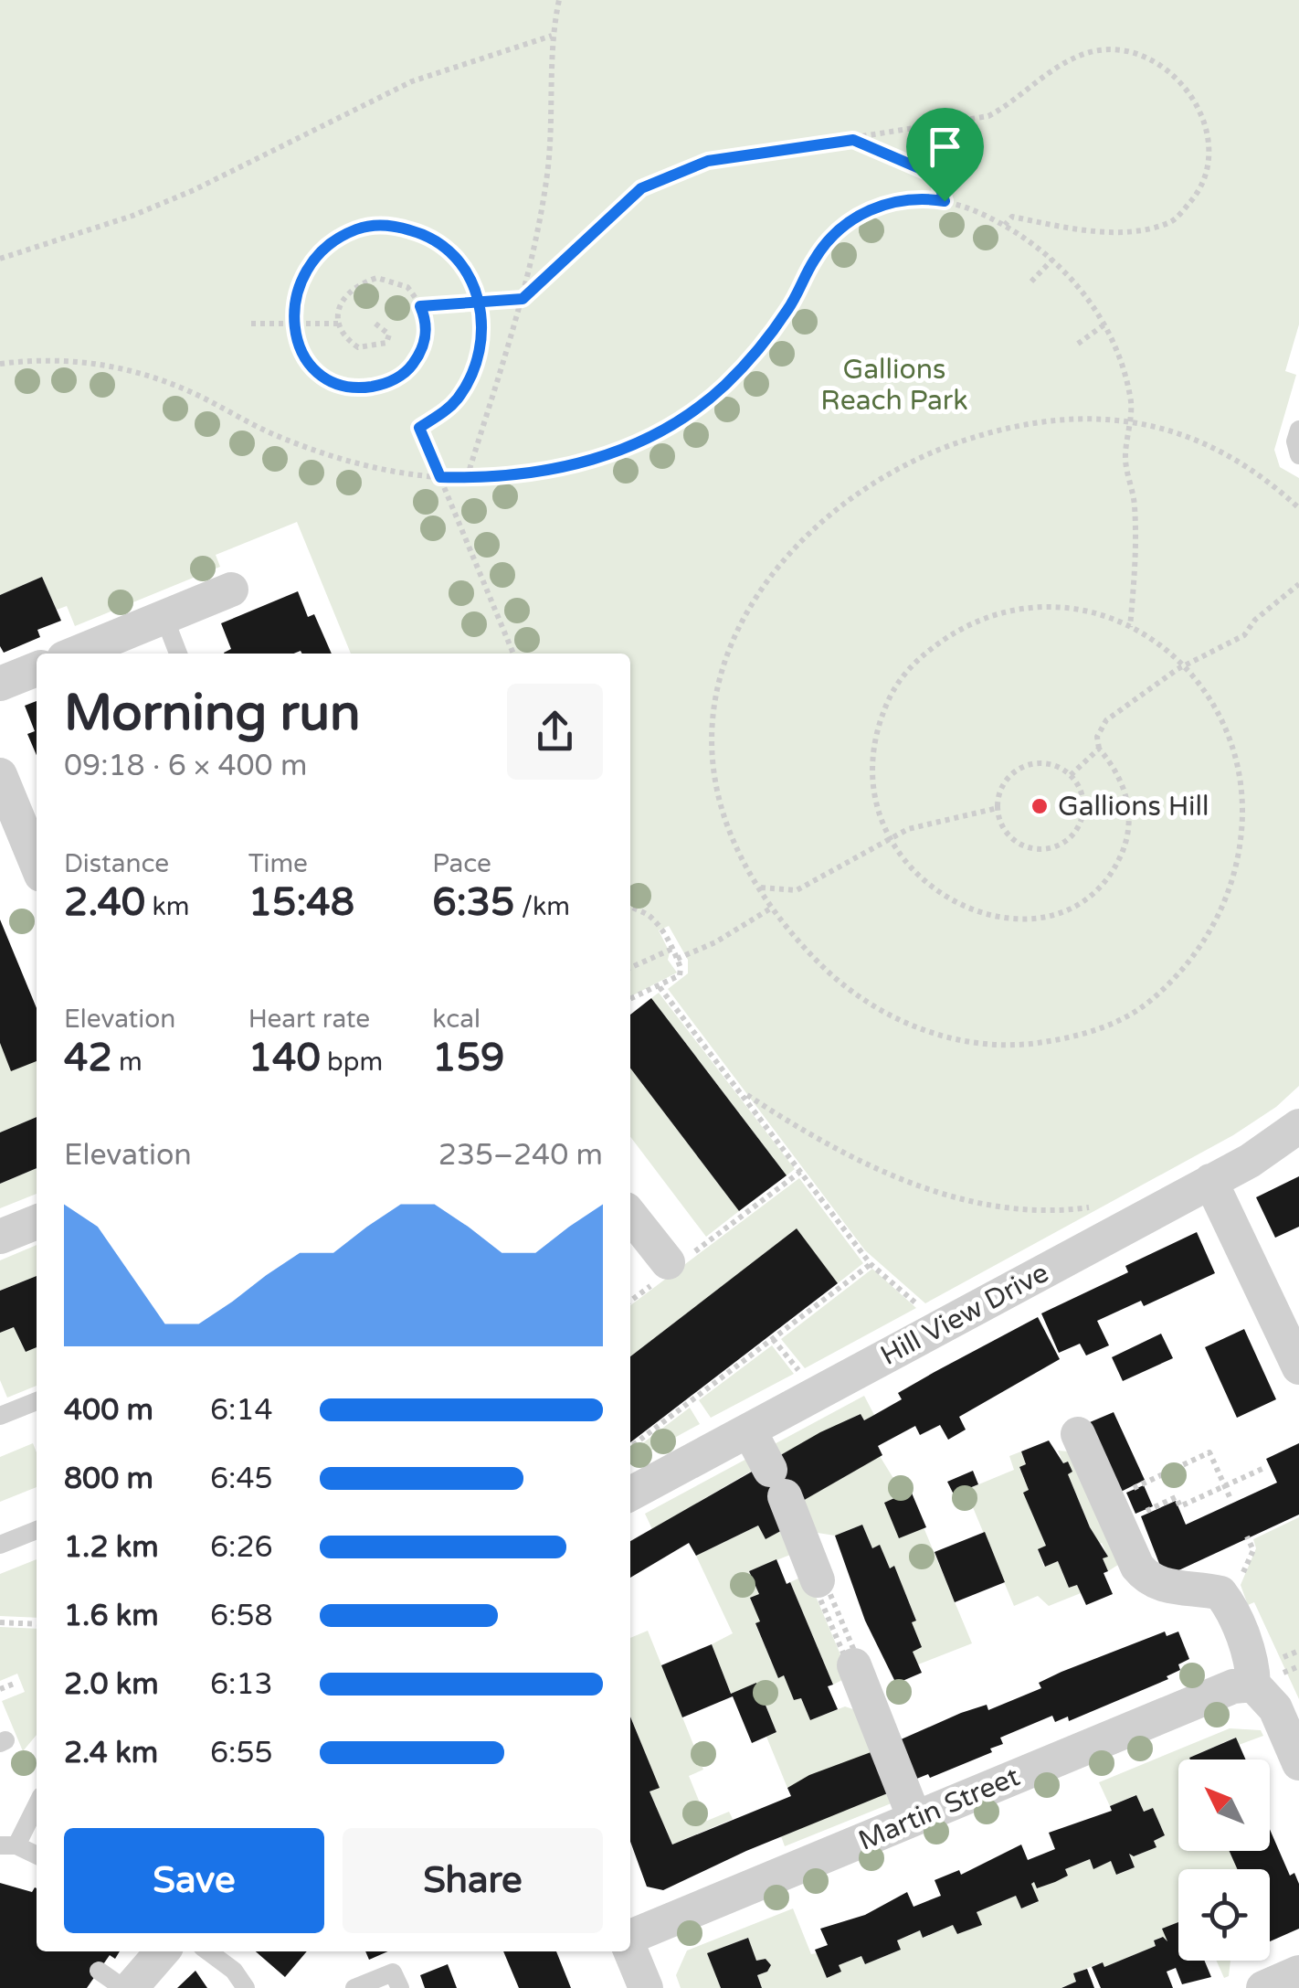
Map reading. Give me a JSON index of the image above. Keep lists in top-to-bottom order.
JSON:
{
  "streets": {
    "street": ["Hill View Drive", "Martin Street"]
  },
  "parks": ["Gallions Reach Park"],
  "places": ["Gallions Hill"],
  "north": "top left",
  "page": {
    "heading": ["Morning run", "09:18 · 6 × 400 m"],
    "stats": [
      ["Distance", "2.40 km"],
      ["Time", "15:48"],
      ["Pace", "6:35 /km"],
      ["Elevation", "42 m"],
      ["Heart rate", "140 bpm"],
      ["kcal", "159"]
    ],
    "chart": ["Elevation", "235–240 m"],
    "list": [
      {
        "name": "400 m",
        "note": "6:14"
      },
      {
        "name": "800 m",
        "note": "6:45"
      },
      {
        "name": "1.2 km",
        "note": "6:26"
      },
      {
        "name": "1.6 km",
        "note": "6:58"
      },
      {
        "name": "2.0 km",
        "note": "6:13"
      },
      {
        "name": "2.4 km",
        "note": "6:55"
      }
    ],
    "buttons": ["Save", "Share"]
  }
}
